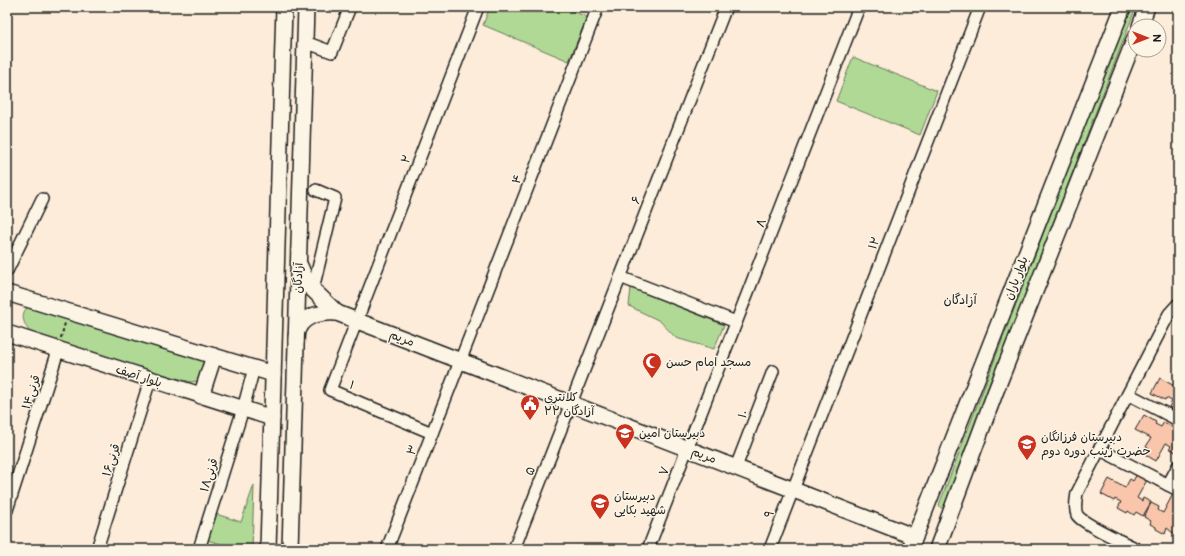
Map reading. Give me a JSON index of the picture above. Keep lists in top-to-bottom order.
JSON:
{
  "streets": {
    "street": [
      "۲",
      "۴",
      "۶",
      "۸",
      "۱۲",
      "آزادگان",
      "بلوار باران",
      "مریم",
      "بلوار آصف",
      "۱",
      "قرنی۱۴",
      "۱۰",
      "۳",
      "قرنی۱۶",
      "۵",
      "۷",
      "قرنی۱۸",
      "۹"
    ]
  },
  "crossings": [
    ["۲", "مریم"],
    ["۲", "۱"],
    ["۴", "مریم"],
    ["۴", "۳"],
    ["۶", "مریم"],
    ["۶", "۵"],
    ["۸", "مریم"],
    ["۸", "۷"],
    ["۱۲", "مریم"],
    ["۱۲", "۹"],
    ["آزادگان", "بلوار آصف"],
    ["بلوار باران", "مریم"],
    ["مریم", "۱"],
    ["مریم", "۱۰"],
    ["مریم", "۳"],
    ["مریم", "۵"],
    ["مریم", "۷"],
    ["مریم", "۹"],
    ["بلوار آصف", "قرنی۱۴"],
    ["بلوار آصف", "قرنی۱۶"],
    ["بلوار آصف", "قرنی۱۸"],
    ["۱", "۳"]
  ],
  "districts": ["آزادگان"],
  "places": {
    "mosque": ["مسجد امام حسن"],
    "public building": ["کلانتری ۲۲ آزادگان"],
    "school or university": ["دبیرستان امین", "دبیرستان فرزانگان حضرت زینب دوره دوم", "دبیرستان شهید بکایی"]
  },
  "north": "right"
}
